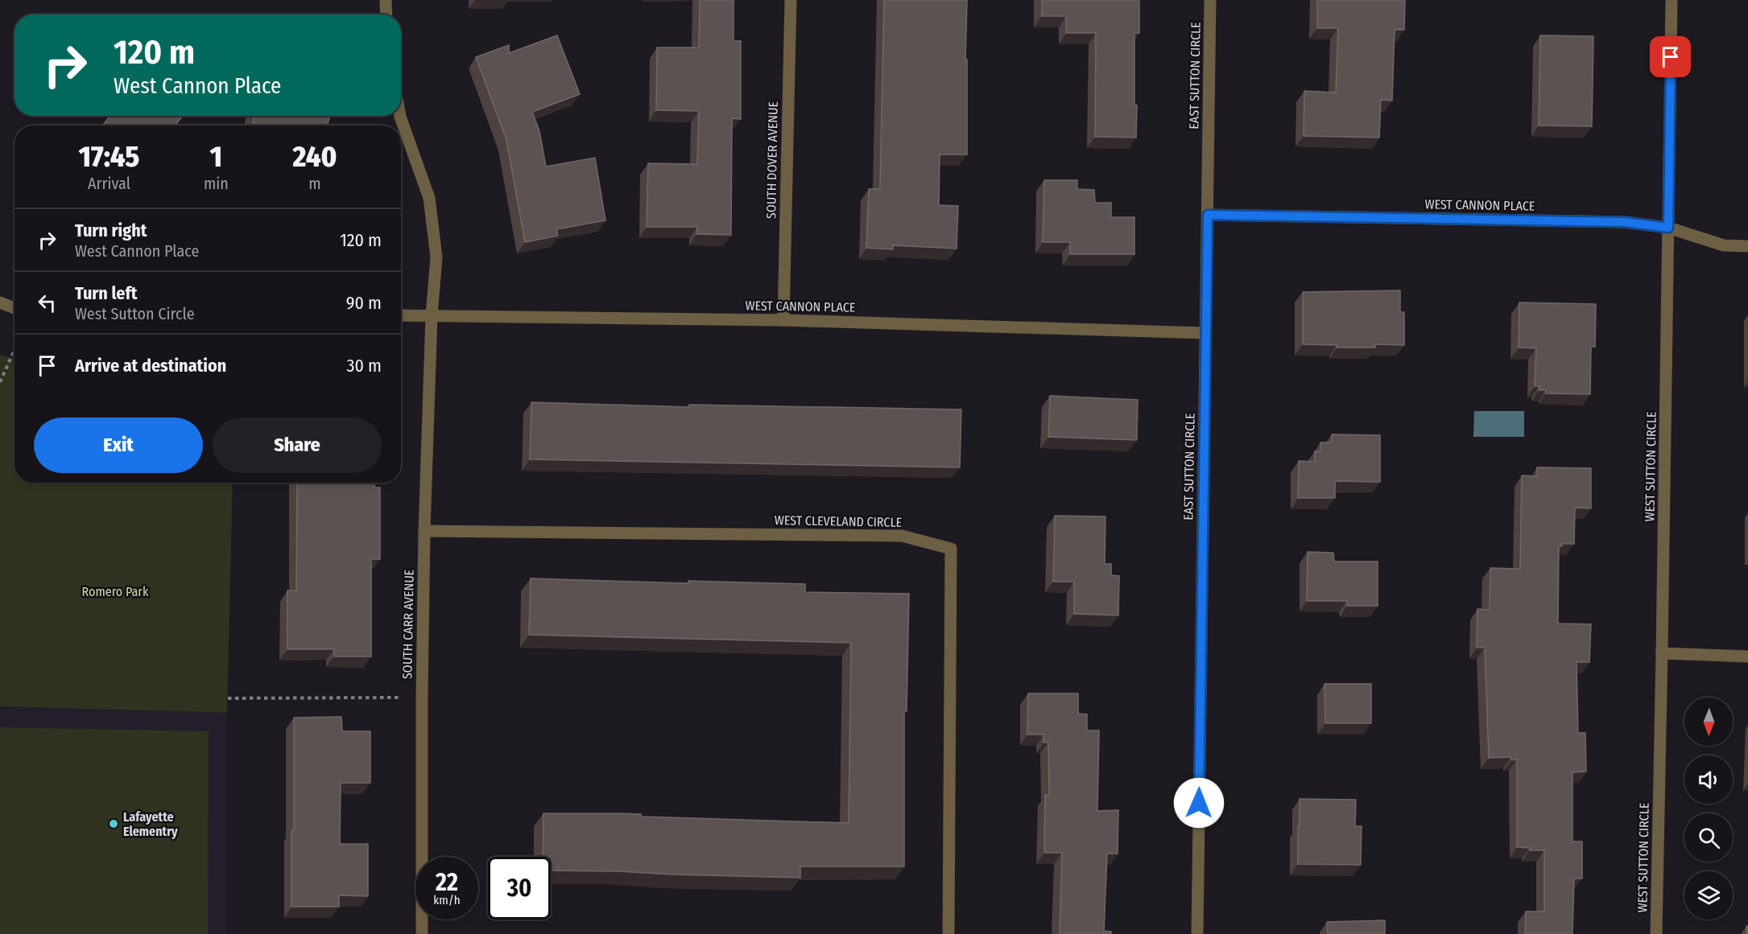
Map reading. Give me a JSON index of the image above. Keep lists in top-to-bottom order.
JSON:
{
  "streets": {
    "street": [
      "EAST SUTTON CIRCLE",
      "SOUTH DOVER AVENUE",
      "WEST CANNON PLACE",
      "WEST SUTTON CIRCLE",
      "WEST CLEVELAND CIRCLE",
      "SOUTH CARR AVENUE"
    ]
  },
  "crossings": [
    ["EAST SUTTON CIRCLE", "WEST CANNON PLACE"],
    ["SOUTH DOVER AVENUE", "WEST CANNON PLACE"],
    ["WEST CANNON PLACE", "WEST SUTTON CIRCLE"],
    ["WEST CANNON PLACE", "SOUTH CARR AVENUE"],
    ["WEST CLEVELAND CIRCLE", "SOUTH CARR AVENUE"]
  ],
  "parks": ["Romero Park"],
  "places": ["Lafayette Elementry"],
  "north": "bottom",
  "page": {
    "turn": ["120 m", "West Cannon Place"],
    "eta": [
      "17:45",
      "Arrival",
      "1",
      "min",
      "240",
      "m"
    ],
    "list": [
      {
        "name": "Turn right",
        "note": "West Cannon Place",
        "value": "120 m"
      },
      {
        "name": "Turn left",
        "note": "West Sutton Circle",
        "value": "90 m"
      },
      {
        "name": "Arrive at destination",
        "value": "30 m"
      }
    ],
    "buttons": ["Exit", "Share"],
    "speed": "22 km/h",
    "limit": "30"
  }
}
